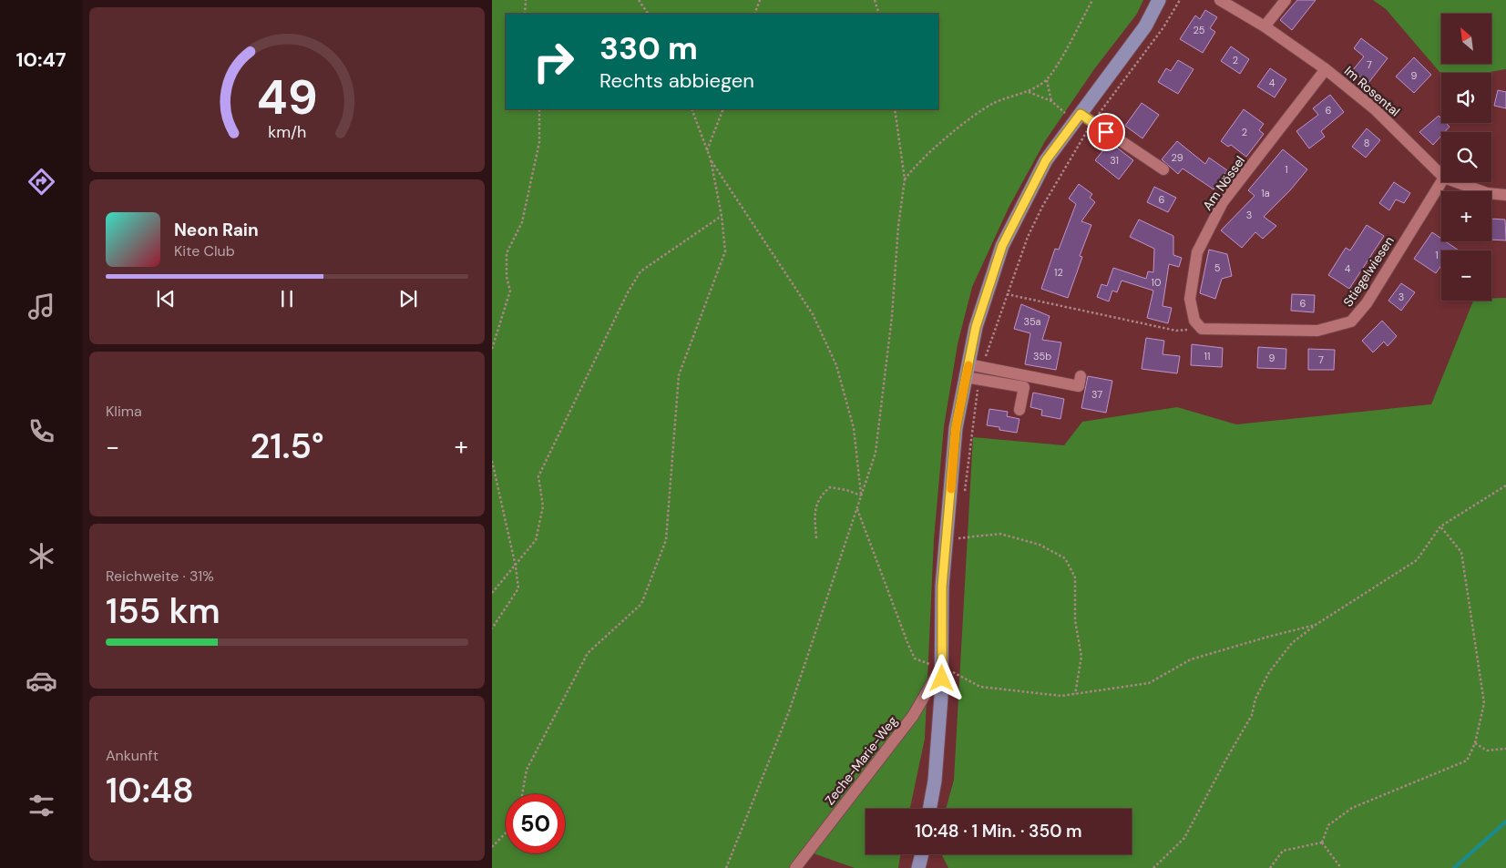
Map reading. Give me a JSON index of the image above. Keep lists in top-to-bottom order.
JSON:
{
  "streets": {
    "street": [
      "Im Rosental",
      "Am Nössel",
      "Stiegelwiesen",
      "Zeche-Marie-Weg"
    ]
  },
  "crossings": [
    ["Im Rosental", "Am Nössel"],
    ["Am Nössel", "Stiegelwiesen"]
  ],
  "house_numbers": [
    "25",
    "2",
    "7",
    "9",
    "4",
    "6",
    "2",
    "8",
    "29",
    "31",
    "1",
    "1a",
    "6",
    "3",
    "1",
    "5",
    "4",
    "12",
    "10",
    "3",
    "6",
    "35a",
    "35b",
    "11",
    "9",
    "7",
    "37"
  ],
  "north": "top left",
  "page": {
    "tabs": "10:47",
    "map_buttons": ["+", "−"],
    "turn": ["330 m", "Rechts abbiegen"],
    "song": ["Neon Rain", "Kite Club"],
    "tile": [
      "Klima",
      ["Reichweite · 31%", "155 km"],
      ["Ankunft", "10:48"]
    ],
    "heat": ["−", "21.5°", "+"],
    "limit": "50",
    "trip": "10:48 · 1 Min. · 350 m",
    "gauge": ["49", "km/h"]
  }
}
